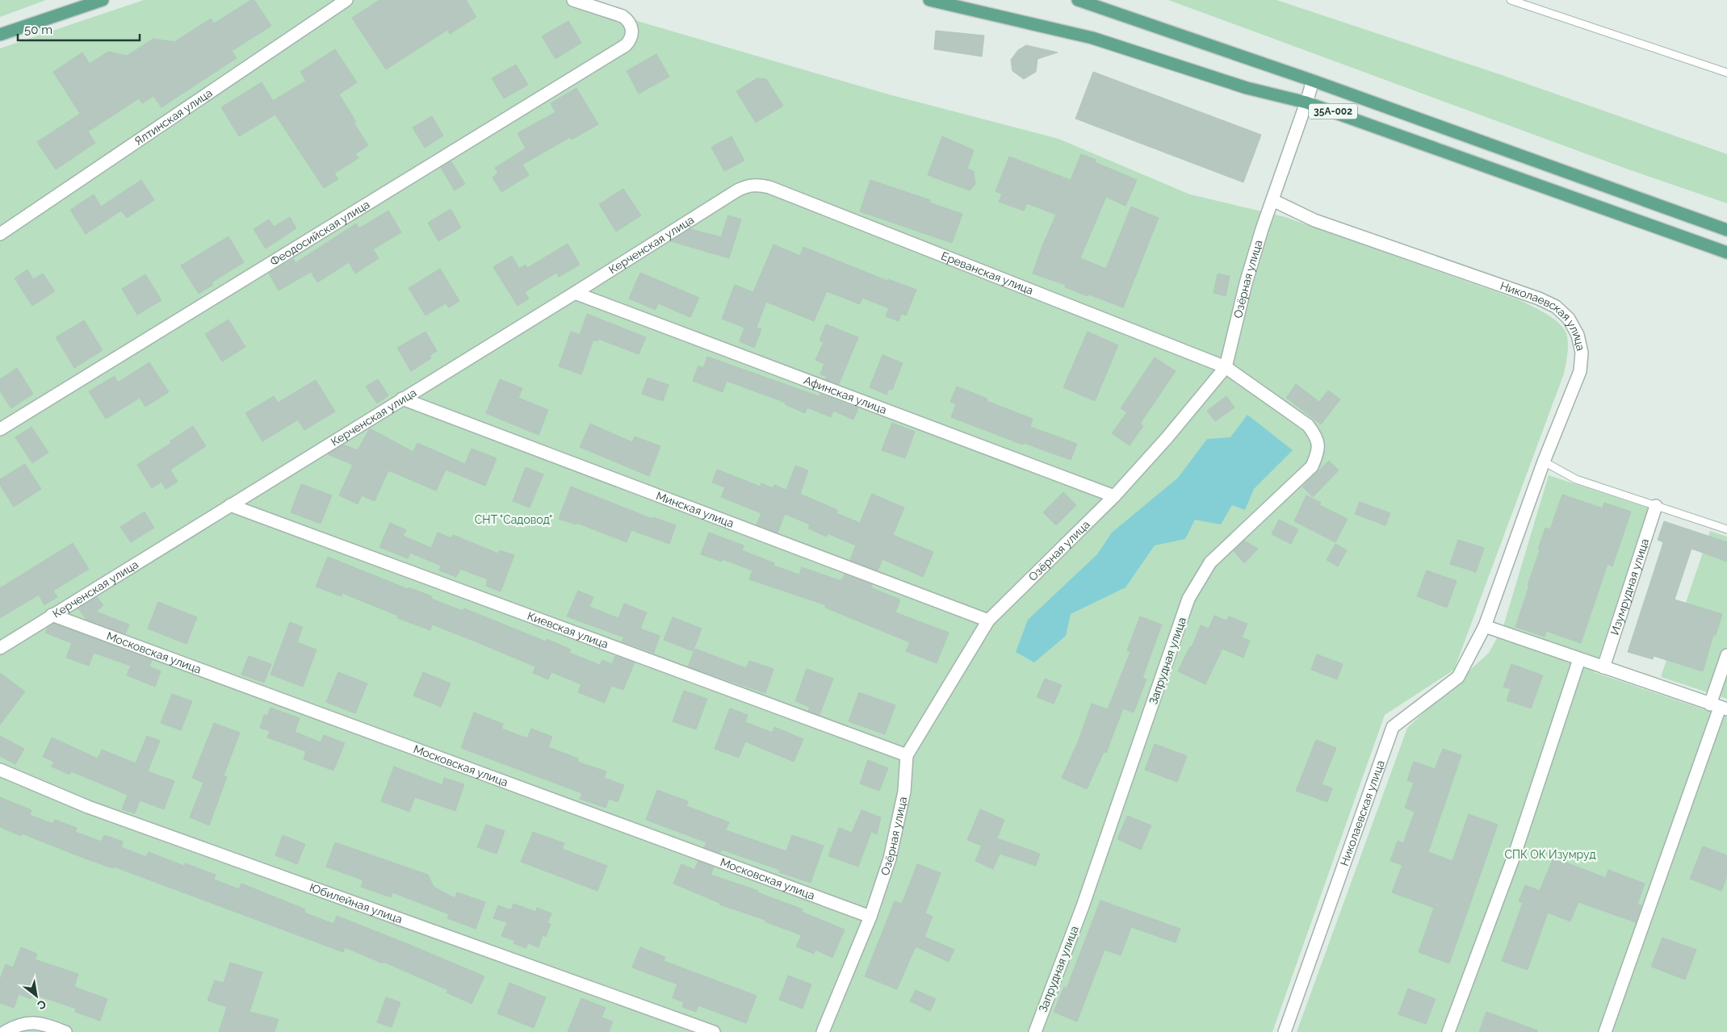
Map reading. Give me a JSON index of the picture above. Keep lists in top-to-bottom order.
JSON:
{
  "streets": {
    "main road": ["35А-002"],
    "street": [
      "Ялтинская улица",
      "Феодосийская улица",
      "Керченская улица",
      "Ереванская улица",
      "Озёрная улица",
      "Николаевская улица",
      "Афинская улица",
      "Минская улица",
      "Изумрудная улица",
      "Киевская улица",
      "Московская улица",
      "Запрудная улица",
      "Юбилейная улица"
    ]
  },
  "crossings": [
    ["35А-002", "Озёрная улица"],
    ["Керченская улица", "Ереванская улица"],
    ["Керченская улица", "Афинская улица"],
    ["Керченская улица", "Минская улица"],
    ["Керченская улица", "Киевская улица"],
    ["Керченская улица", "Московская улица"],
    ["Ереванская улица", "Озёрная улица"],
    ["Ереванская улица", "Запрудная улица"],
    ["Озёрная улица", "Николаевская улица"],
    ["Озёрная улица", "Афинская улица"],
    ["Озёрная улица", "Минская улица"],
    ["Озёрная улица", "Киевская улица"],
    ["Озёрная улица", "Московская улица"],
    ["Озёрная улица", "Запрудная улица"]
  ],
  "parks": ["СНТ \"Садовод\"", "СПК ОК Изумруд"],
  "scale_bar": "50 m",
  "north": "bottom right"
}
